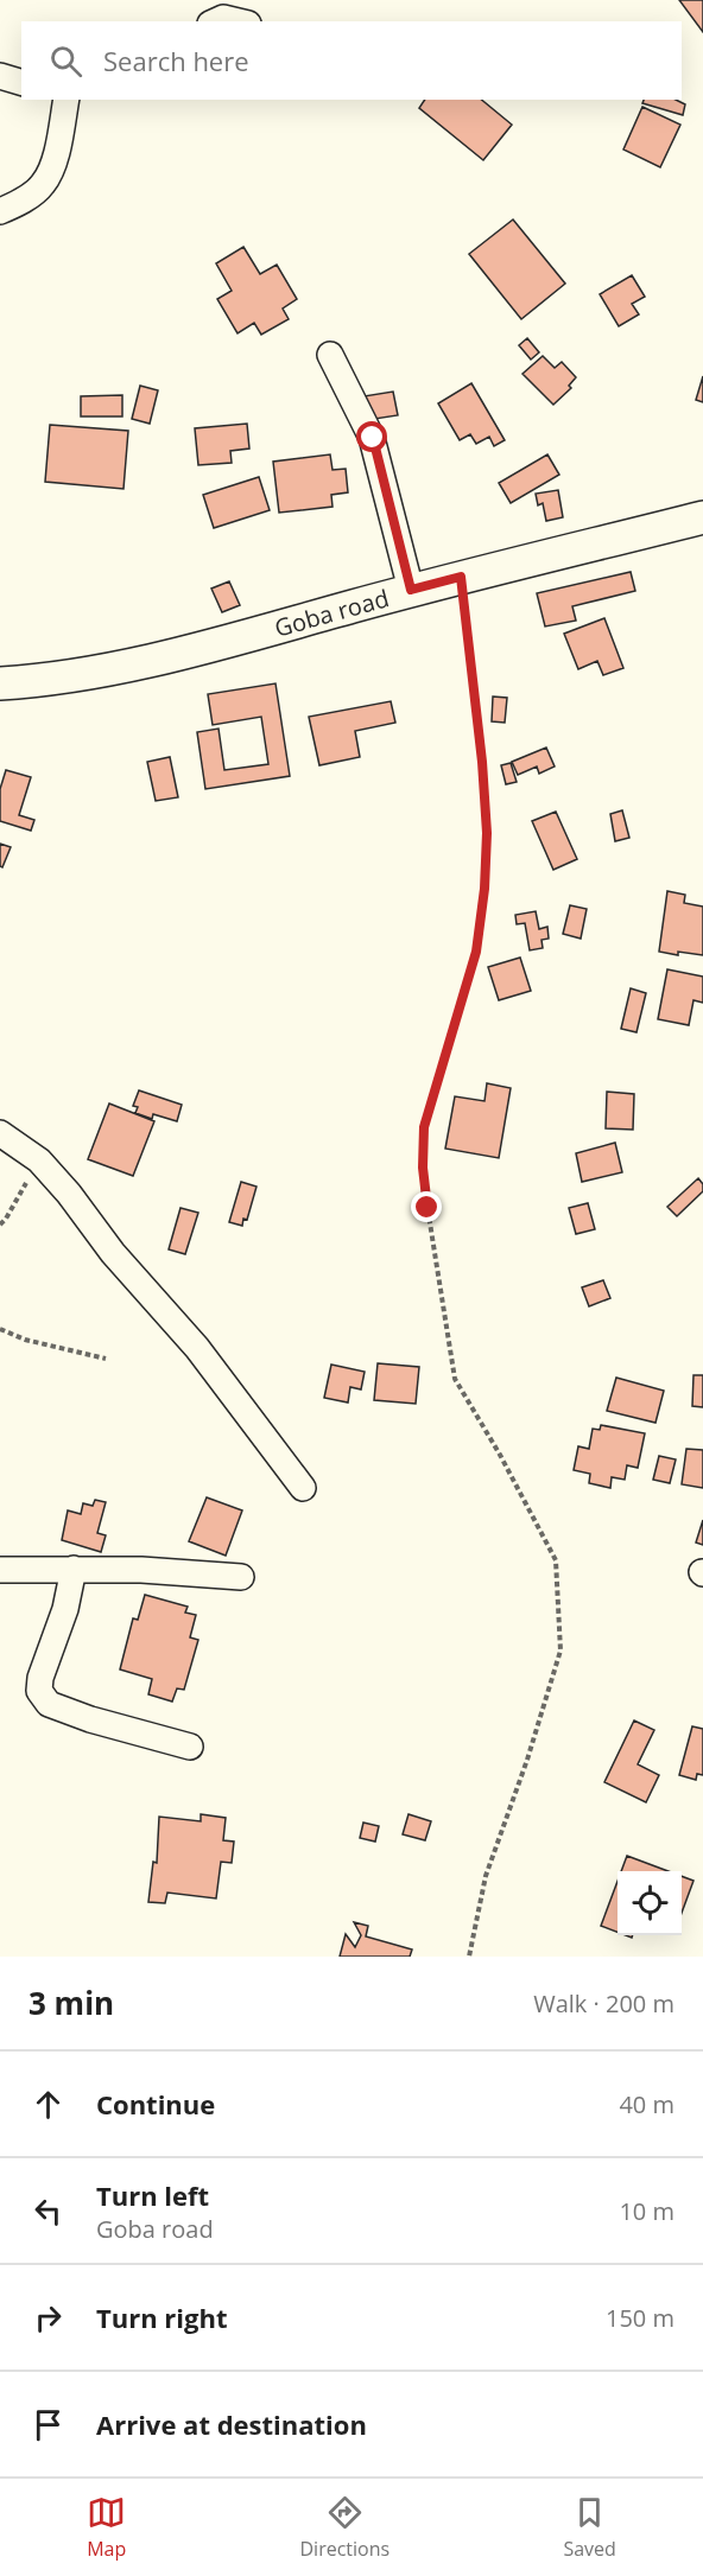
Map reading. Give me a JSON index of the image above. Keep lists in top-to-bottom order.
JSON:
{
  "streets": {
    "street": ["Goba road"]
  },
  "page": {
    "search": "Search here",
    "heading": ["3 min", "Walk · 200 m"],
    "list": [
      ["Continue", "40 m"],
      ["Turn left", "Goba road", "10 m"],
      ["Turn right", "150 m"],
      "Arrive at destination"
    ],
    "nav": ["Map", "Directions", "Saved"]
  }
}
